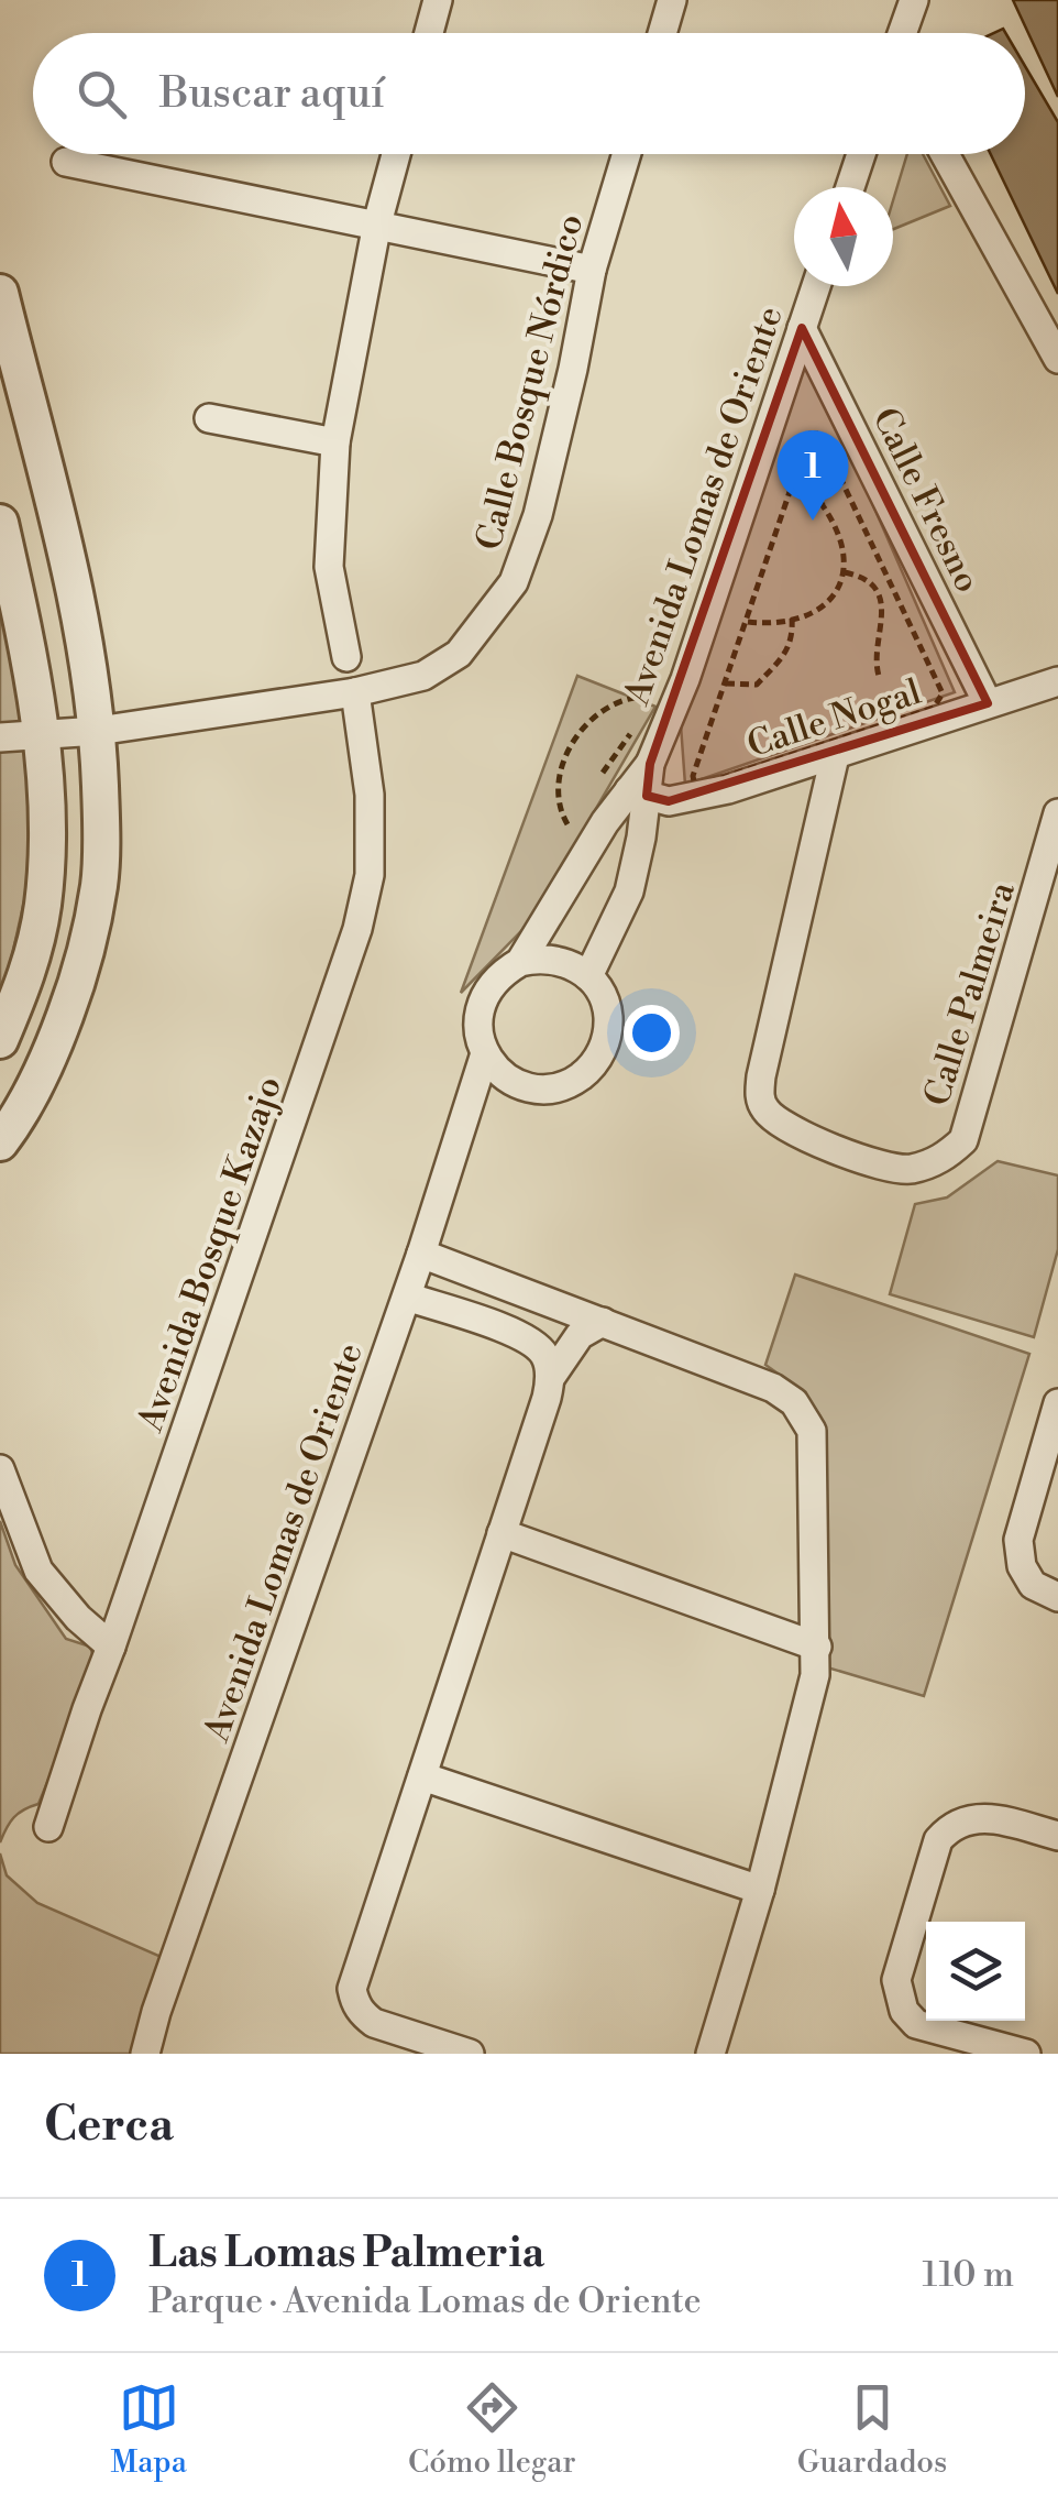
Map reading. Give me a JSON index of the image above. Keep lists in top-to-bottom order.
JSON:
{
  "streets": {
    "street": [
      "Calle Bosque Nórdico",
      "Calle Fresno",
      "Avenida Lomas de Oriente",
      "Calle Nogal",
      "Calle Palmeira",
      "Avenida Bosque Kazajo"
    ]
  },
  "crossings": [
    ["Calle Bosque Nórdico", "Avenida Bosque Kazajo"],
    ["Calle Fresno", "Avenida Lomas de Oriente"],
    ["Calle Fresno", "Calle Nogal"],
    ["Avenida Lomas de Oriente", "Calle Nogal"],
    ["Calle Nogal", "Calle Palmeira"]
  ],
  "north": "top",
  "page": {
    "search": "Buscar aquí",
    "pins": "1",
    "heading": "Cerca",
    "list": [
      {
        "mark": "1",
        "name": "Las Lomas Palmeria",
        "note": "Parque · Avenida Lomas de Oriente",
        "value": "110 m"
      }
    ],
    "nav": ["Mapa", "Cómo llegar", "Guardados"]
  }
}
